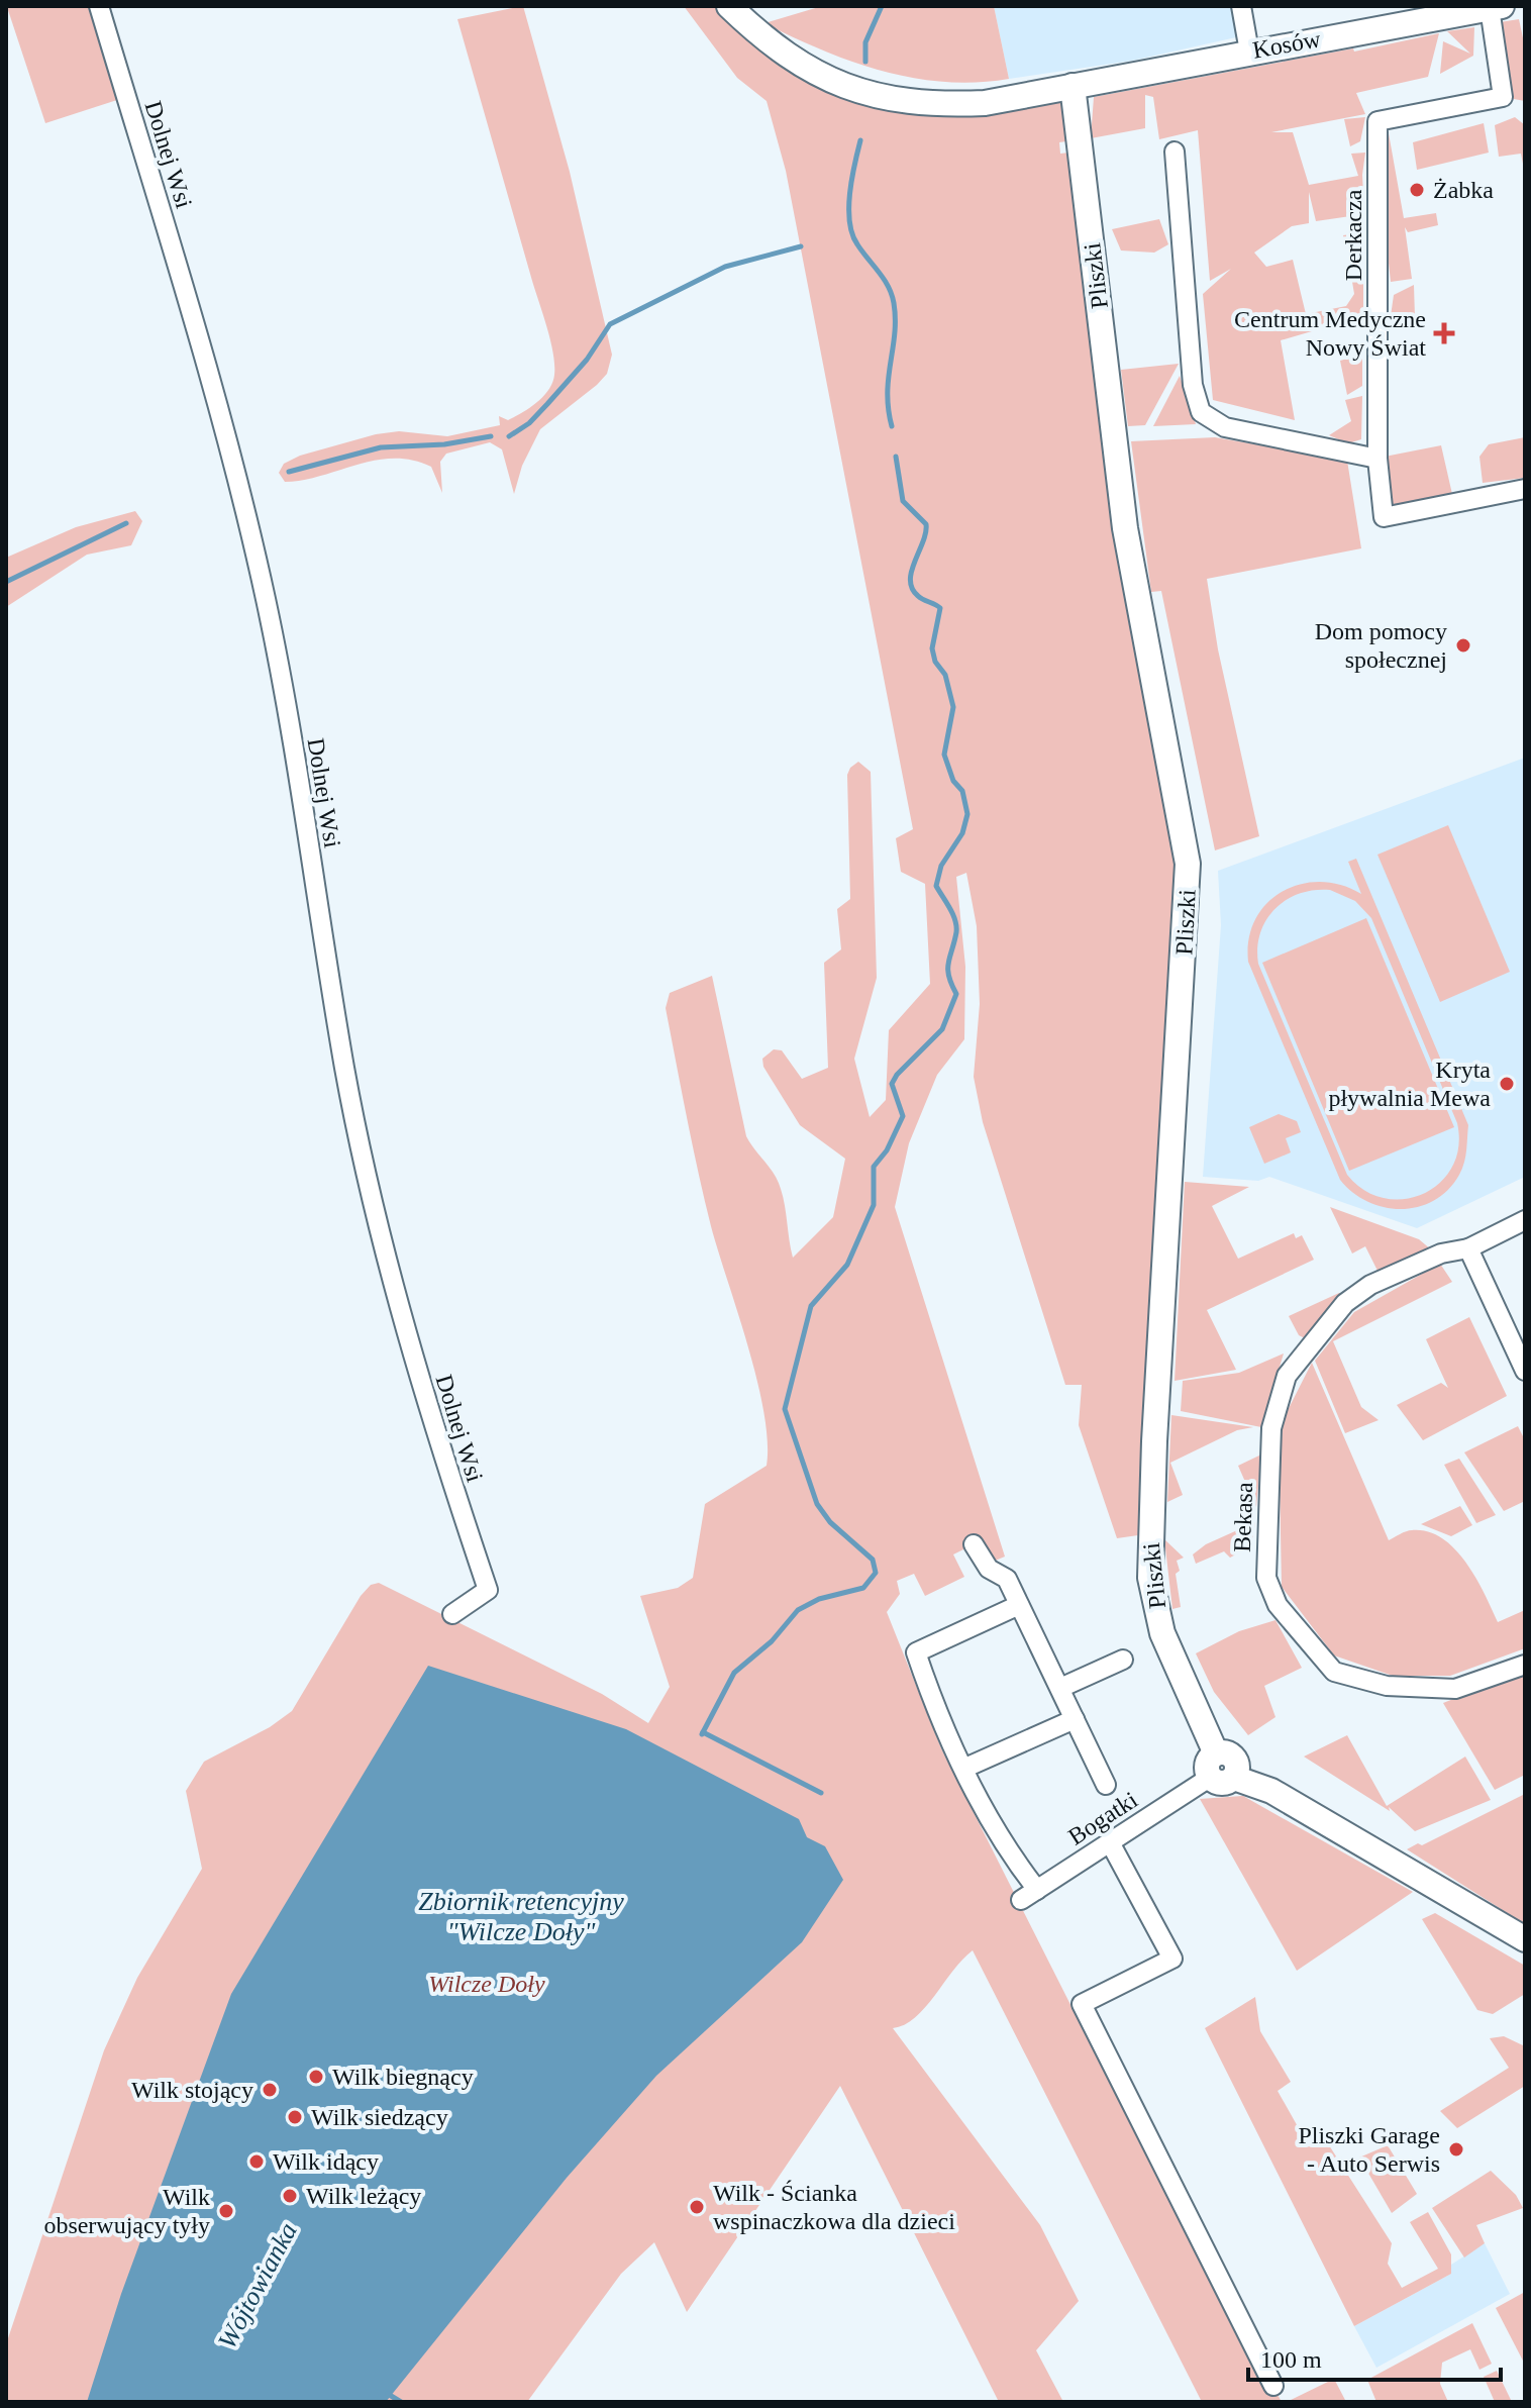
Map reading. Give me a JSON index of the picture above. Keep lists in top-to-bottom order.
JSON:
{
  "streets": {
    "street": [
      "Kosów",
      "Dolnej Wsi",
      "Derkacza",
      "Pliszki",
      "Bekasa",
      "Bogatki"
    ]
  },
  "crossings": [
    ["Kosów", "Derkacza"],
    ["Kosów", "Pliszki"],
    ["Pliszki", "Bogatki"]
  ],
  "water": ["Zbiornik retencyjny \"Wilcze Doły\"", "Wójtowianka"],
  "parks": ["Wilcze Doły"],
  "places": {
    "other": [
      "Żabka",
      "Dom pomocy społecznej",
      "Kryta pływalnia Mewa",
      "Wilk biegnący",
      "Wilk stojący",
      "Wilk siedzący",
      "Pliszki Garage - Auto Serwis",
      "Wilk idący",
      "Wilk leżący",
      "Wilk - Ścianka wspinaczkowa dla dzieci",
      "Wilk obserwujący tyły"
    ],
    "health": ["Centrum Medyczne Nowy Świat"]
  },
  "scale_bar": "100 m"
}
